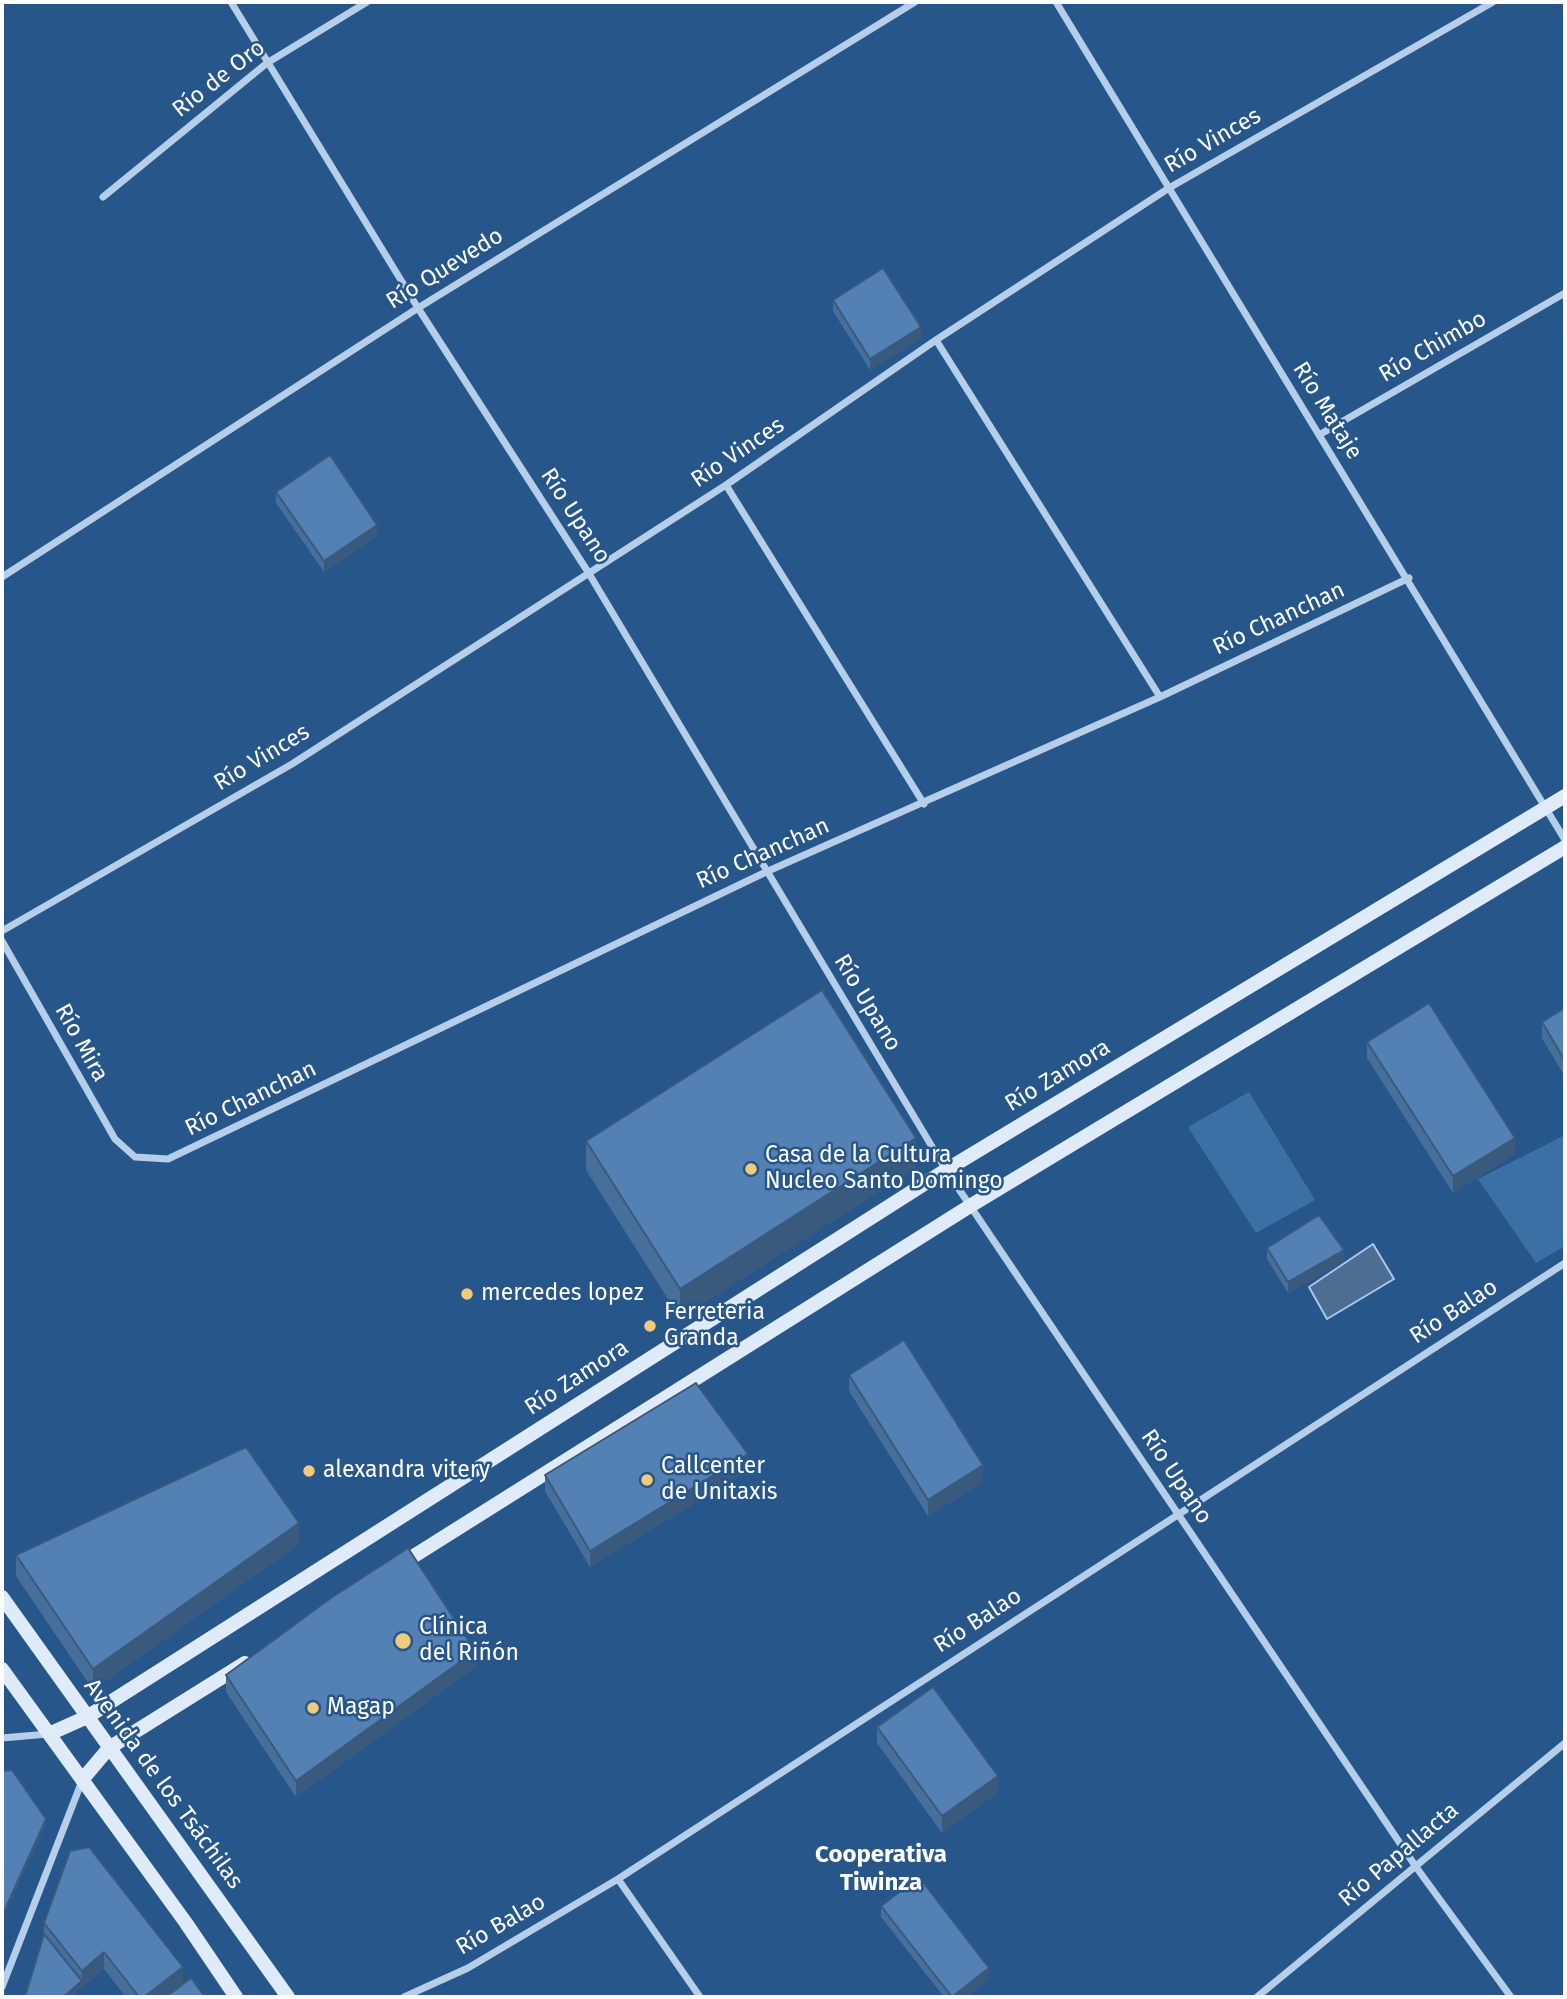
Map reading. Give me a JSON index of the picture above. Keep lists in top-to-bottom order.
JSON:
{
  "streets": {
    "street": [
      "Río de Oro",
      "Río Vinces",
      "Río Quevedo",
      "Río Chimbo",
      "Río Mataje",
      "Río Upano",
      "Río Chanchan",
      "Río Mira",
      "Río Zamora",
      "Río Balao",
      "Avenida de los Tsáchilas",
      "Río Papallacta"
    ]
  },
  "crossings": [
    ["Río de Oro", "Río Upano"],
    ["Río Vinces", "Río Mataje"],
    ["Río Vinces", "Río Upano"],
    ["Río Quevedo", "Río Upano"],
    ["Río Chimbo", "Río Mataje"],
    ["Río Mataje", "Río Chanchan"],
    ["Río Mataje", "Río Zamora"],
    ["Río Upano", "Río Chanchan"],
    ["Río Upano", "Río Zamora"],
    ["Río Upano", "Río Balao"],
    ["Río Upano", "Río Papallacta"],
    ["Río Chanchan", "Río Mira"],
    ["Río Zamora", "Avenida de los Tsáchilas"]
  ],
  "districts": ["Cooperativa Tiwinza"],
  "places": [
    "Casa de la Cultura Nucleo Santo Domingo",
    "mercedes lopez",
    "Ferreteria Granda",
    "alexandra vitery",
    "Callcenter de Unitaxis",
    "Clínica del Riñón",
    "Magap"
  ]
}
